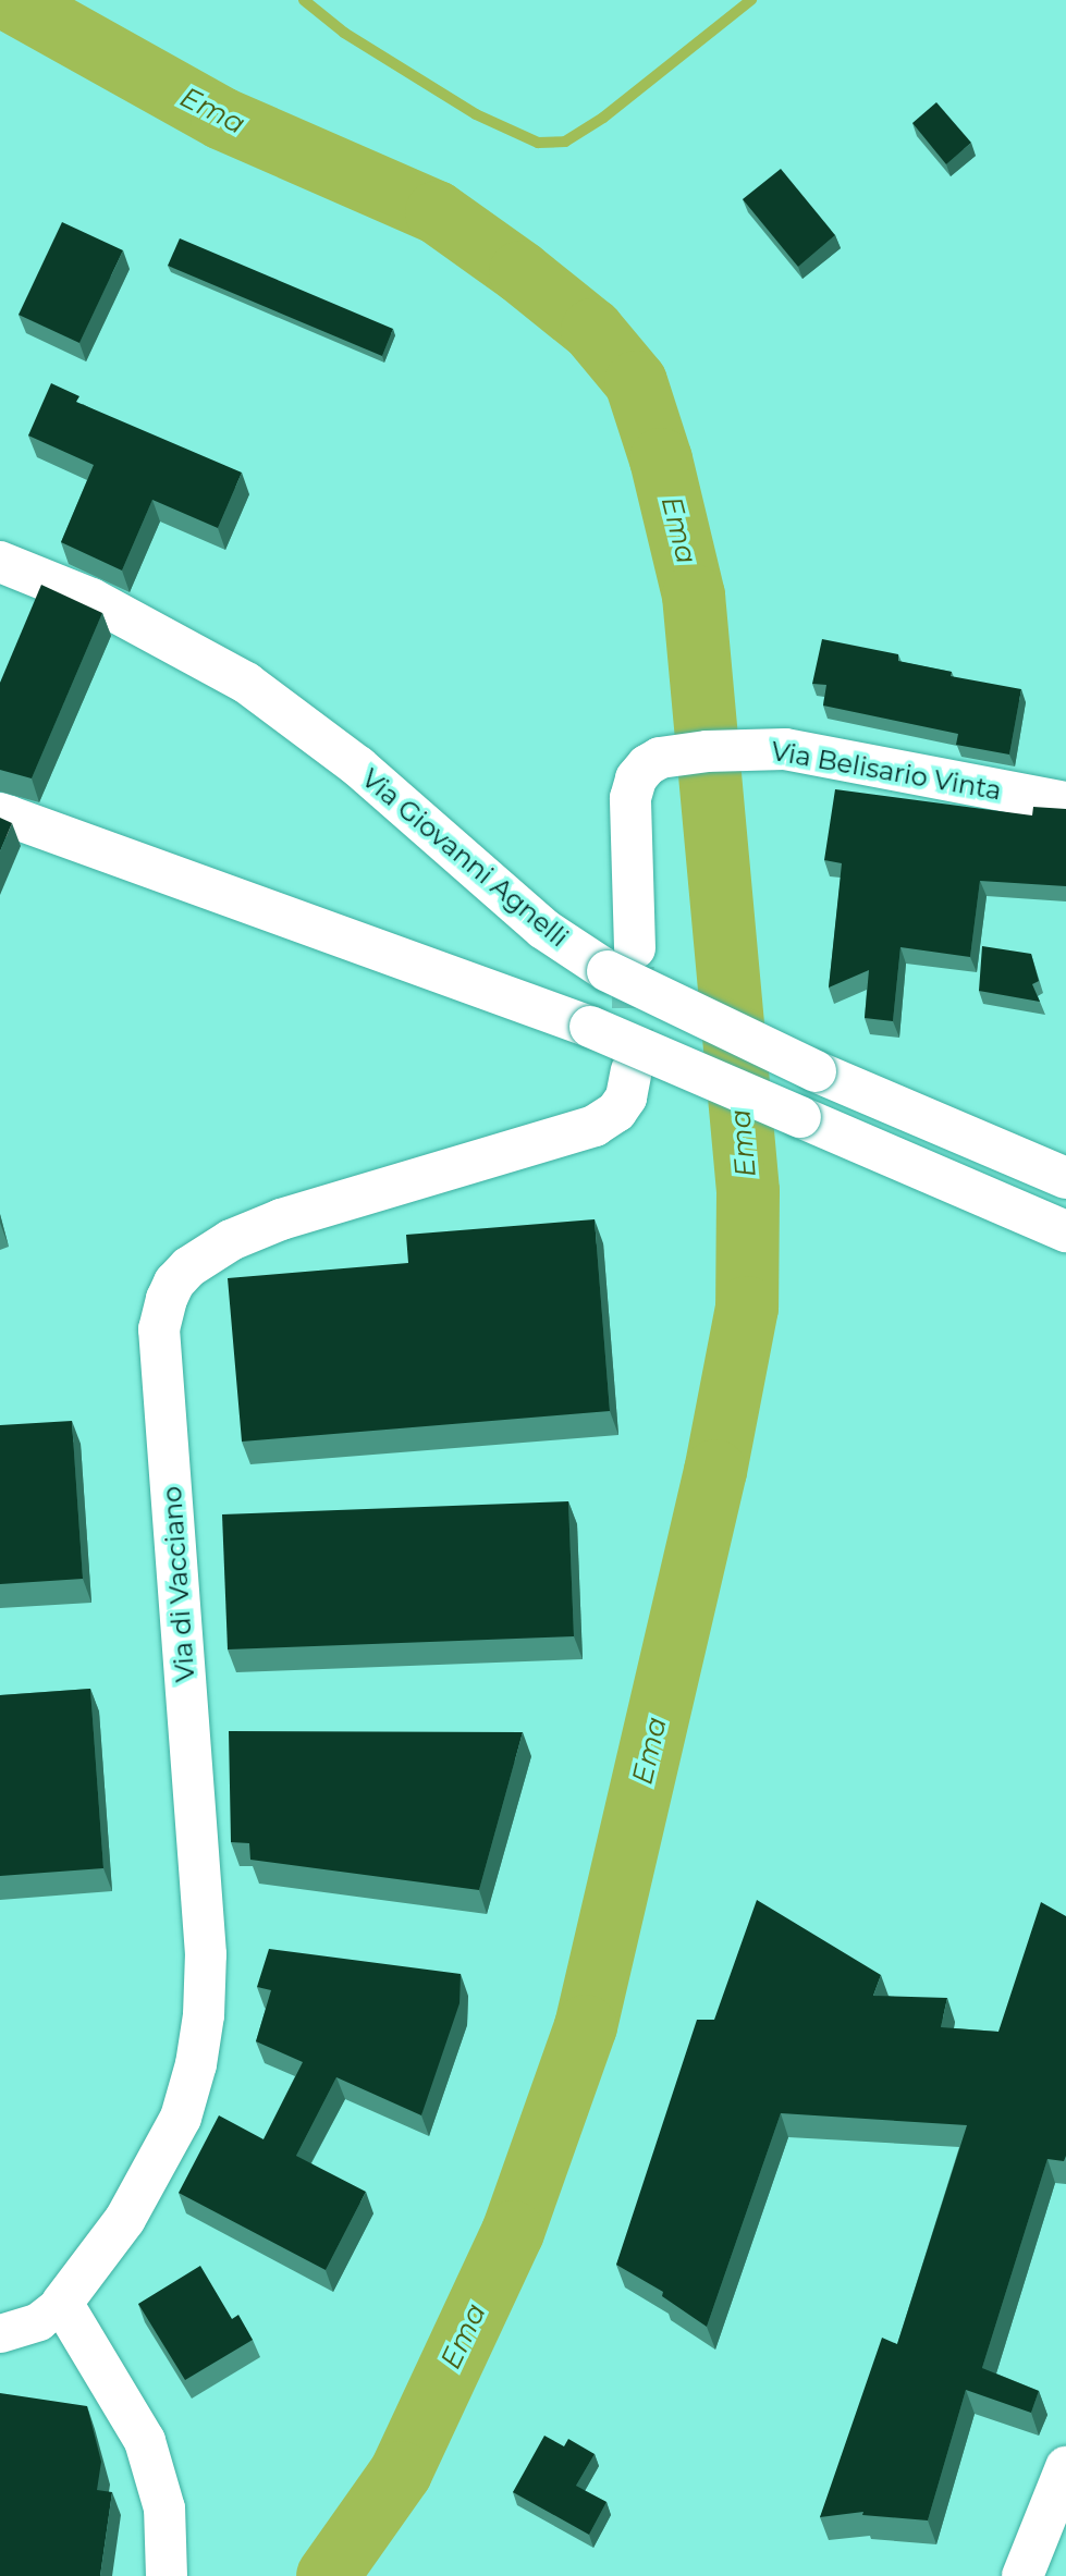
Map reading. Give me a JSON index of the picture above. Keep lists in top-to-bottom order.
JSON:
{
  "streets": {
    "main road": ["Via Belisario Vinta", "Via Giovanni Agnelli", "Via di Vacciano"]
  },
  "crossings": [
    ["Via Belisario Vinta", "Via Giovanni Agnelli"]
  ],
  "water": ["Ema"]
}
